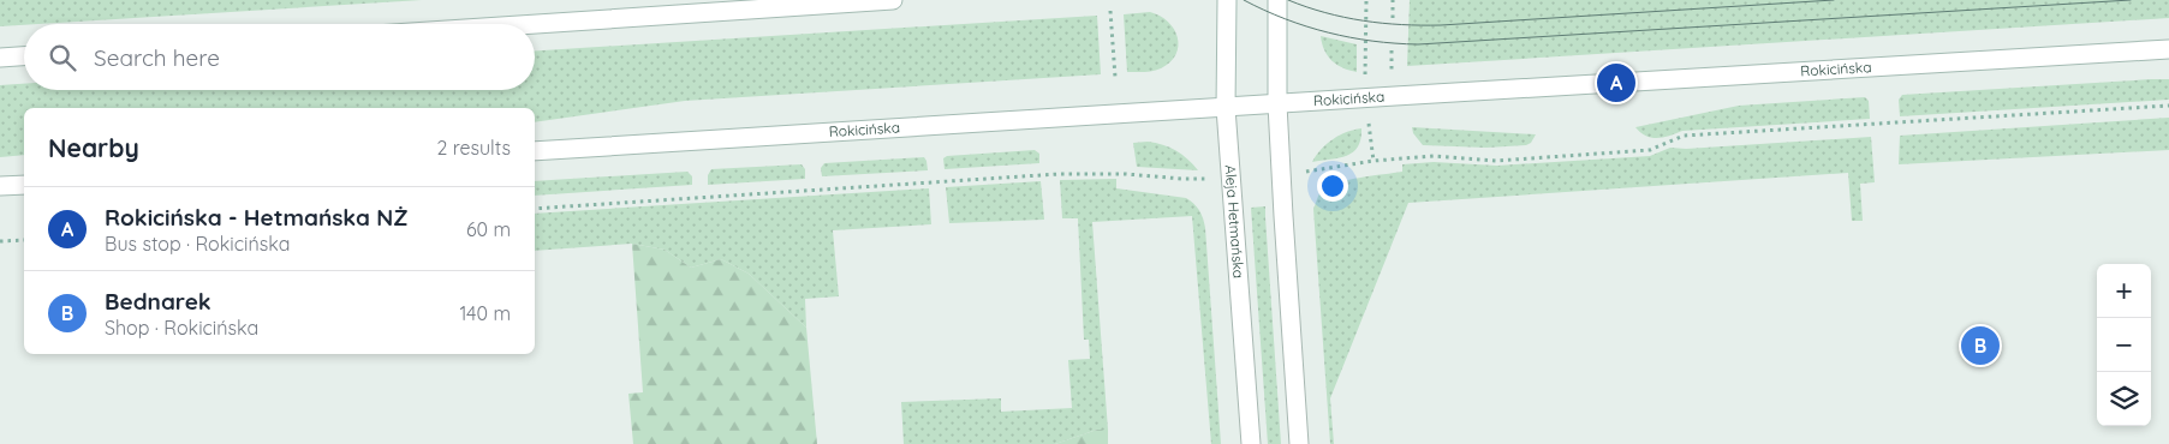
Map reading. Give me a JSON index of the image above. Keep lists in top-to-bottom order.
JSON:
{
  "streets": {
    "main road": ["Rokicińska", "Aleja Hetmańska"]
  },
  "crossings": [
    ["Rokicińska", "Aleja Hetmańska"]
  ],
  "page": {
    "search": "Search here",
    "pins": ["A", "B"],
    "heading": ["Nearby", "2 results"],
    "list": [
      {
        "mark": "A",
        "name": "Rokicińska - Hetmańska NŻ",
        "note": "Bus stop · Rokicińska",
        "value": "60 m"
      },
      {
        "mark": "B",
        "name": "Bednarek",
        "note": "Shop · Rokicińska",
        "value": "140 m"
      }
    ],
    "map_buttons": ["+", "−"]
  }
}
